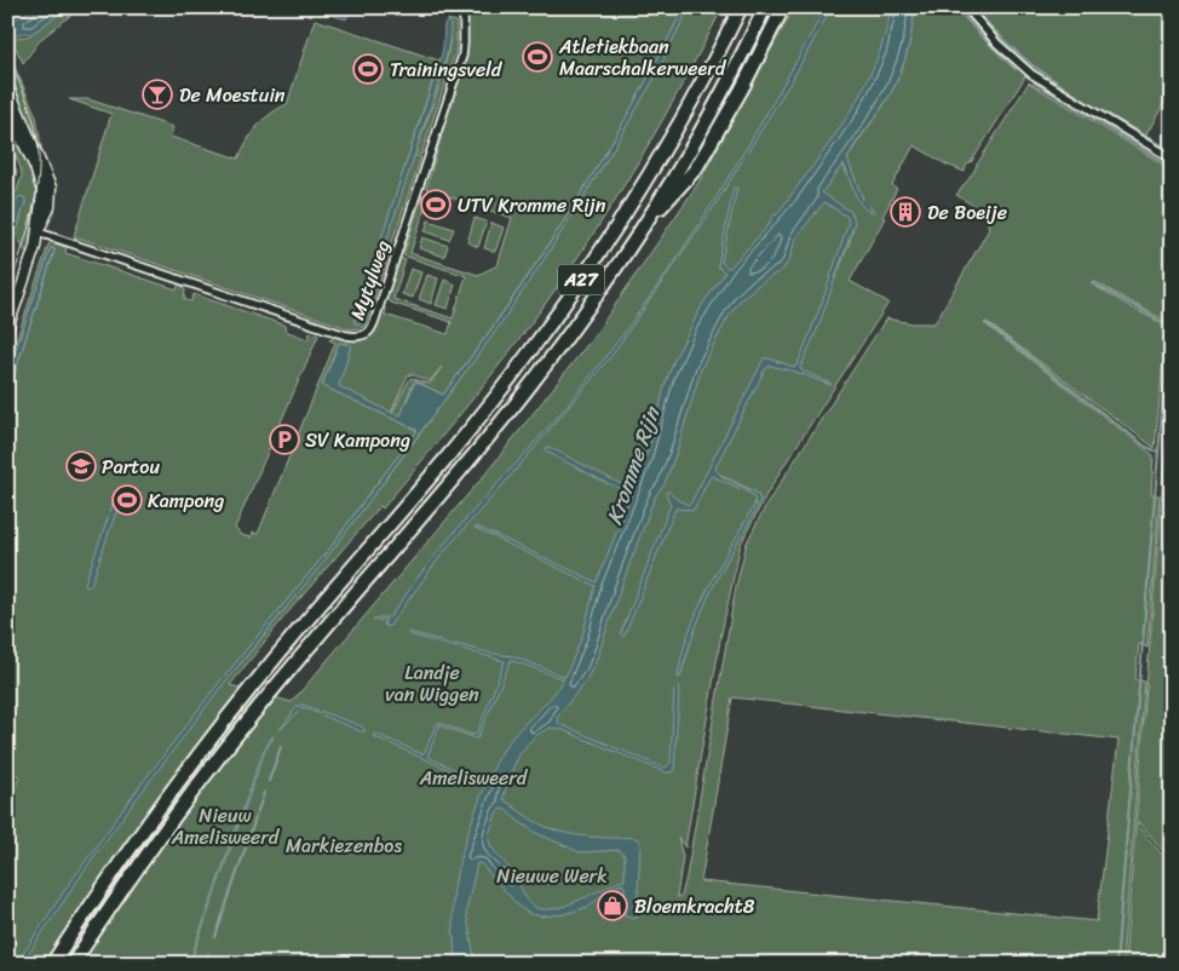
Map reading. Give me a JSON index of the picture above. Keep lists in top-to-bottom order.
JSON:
{
  "streets": {
    "highway": ["A27"],
    "street": ["Mytylweg"]
  },
  "water": ["Kromme Rijn"],
  "parks": [
    "Landje van Wiggen",
    "Amelisweerd",
    "Nieuw Amelisweerd",
    "Markiezenbos",
    "Nieuwe Werk"
  ],
  "places": {
    "sports": [
      "Atletiekbaan Maarschalkerweerd",
      "Trainingsveld",
      "UTV Kromme Rijn",
      "Kampong"
    ],
    "bar": ["De Moestuin"],
    "building": ["De Boeije"],
    "parking": ["SV Kampong"],
    "school or university": ["Partou"],
    "shop": ["Bloemkracht8"]
  }
}
